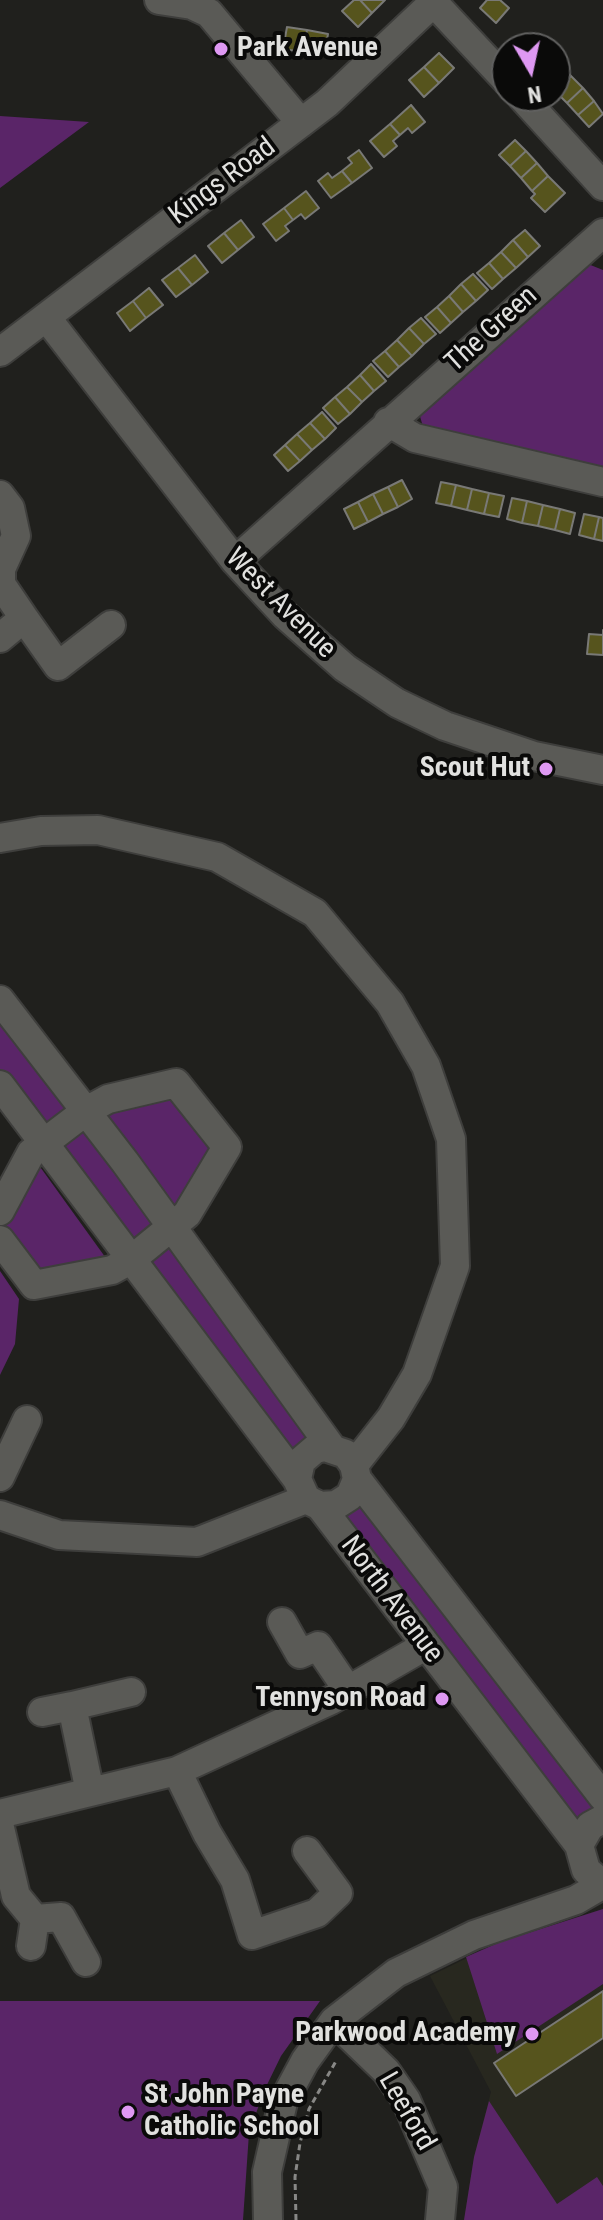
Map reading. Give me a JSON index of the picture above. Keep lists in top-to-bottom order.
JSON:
{
  "streets": {
    "street": [
      "Kings Road",
      "The Green",
      "West Avenue",
      "North Avenue",
      "Leeford"
    ]
  },
  "crossings": [
    ["Kings Road", "West Avenue"],
    ["The Green", "West Avenue"]
  ],
  "places": [
    "Park Avenue",
    "Scout Hut",
    "Tennyson Road",
    "Parkwood Academy",
    "St John Payne Catholic School"
  ],
  "north": "bottom"
}
